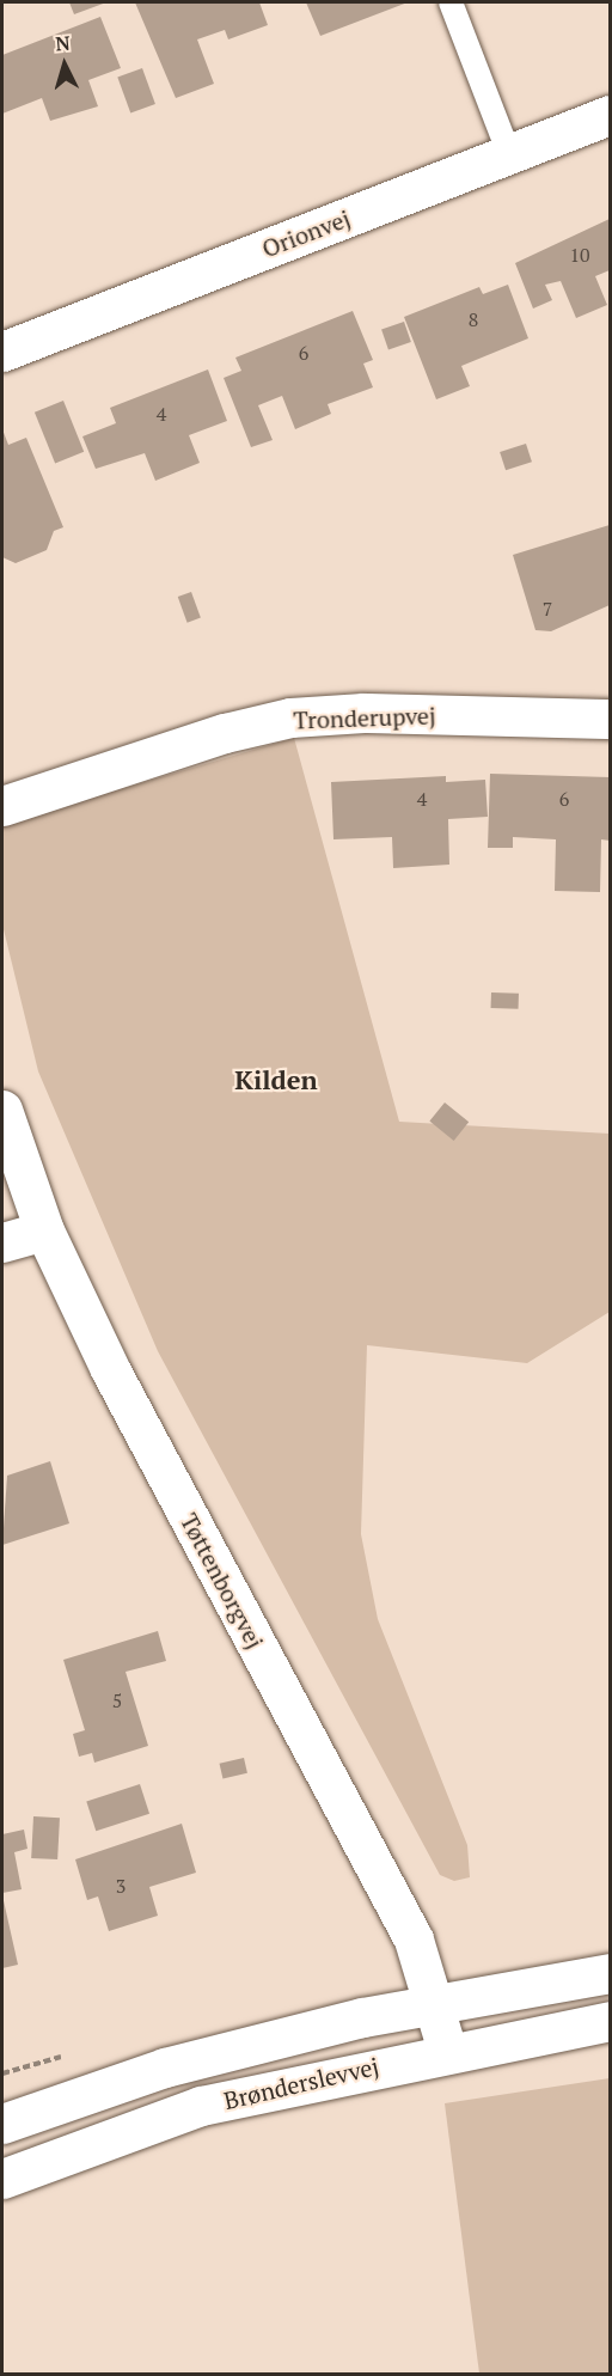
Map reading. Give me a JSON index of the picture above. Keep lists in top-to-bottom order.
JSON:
{
  "streets": {
    "street": [
      "Orionvej",
      "Tronderupvej",
      "Tøttenborgvej",
      "Brønderslevvej"
    ]
  },
  "crossings": [
    ["Tøttenborgvej", "Brønderslevvej"]
  ],
  "districts": ["Kilden"],
  "house_numbers": [
    "10",
    "8",
    "6",
    "4",
    "7",
    "4",
    "6",
    "5",
    "3"
  ],
  "north": "top"
}
